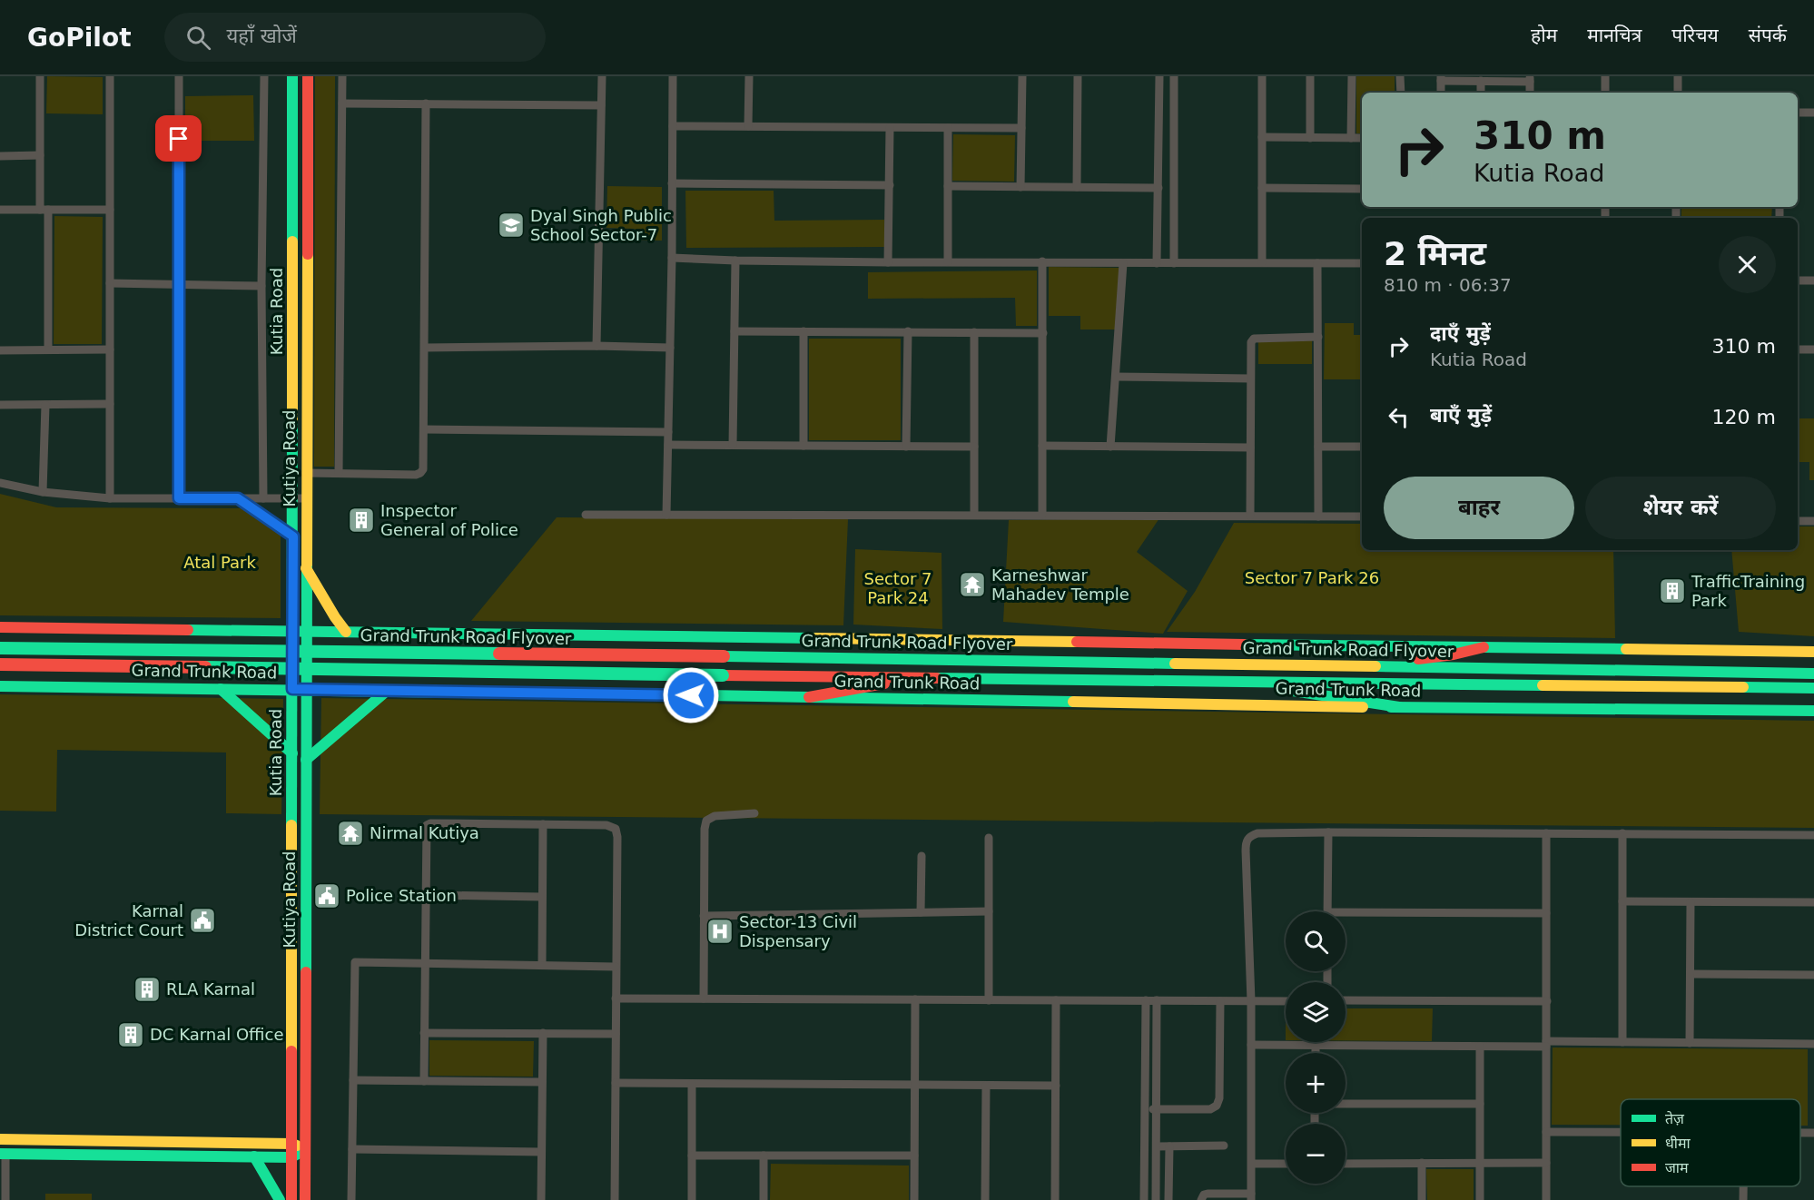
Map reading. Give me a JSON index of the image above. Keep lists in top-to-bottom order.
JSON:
{
  "streets": {
    "main road": [
      "Kutia Road",
      "Kutiya Road",
      "Grand Trunk Road Flyover",
      "Grand Trunk Road"
    ]
  },
  "crossings": [
    ["Kutia Road", "Kutiya Road"],
    ["Kutia Road", "Grand Trunk Road"],
    ["Kutiya Road", "Grand Trunk Road"],
    ["Grand Trunk Road Flyover", "Grand Trunk Road"]
  ],
  "parks": ["Atal Park", "Sector 7 Park 26", "Sector 7 Park 24"],
  "places": {
    "school or university": ["Dyal Singh Public School Sector-7"],
    "building": [
      "Inspector General of Police",
      "TrafficTraining Park",
      "RLA Karnal",
      "DC Karnal Office"
    ],
    "temple": ["Karneshwar Mahadev Temple", "Nirmal Kutiya"],
    "public building": ["Police Station", "Karnal District Court"],
    "hospital": ["Sector-13 Civil Dispensary"]
  },
  "legend": ["तेज़", "धीमा", "जाम"],
  "page": {
    "header": "GoPilot",
    "search": "यहाँ खोजें",
    "nav": [
      "होम",
      "मानचित्र",
      "परिचय",
      "संपर्क"
    ],
    "turn": ["310 m", "Kutia Road"],
    "heading": ["2 मिनट", "810 m · 06:37"],
    "list": [
      {
        "name": "दाएँ मुड़ें",
        "note": "Kutia Road",
        "value": "310 m"
      },
      {
        "name": "बाएँ मुड़ें",
        "value": "120 m"
      }
    ],
    "buttons": ["बाहर", "शेयर करें"],
    "map_buttons": ["+", "−"]
  }
}
